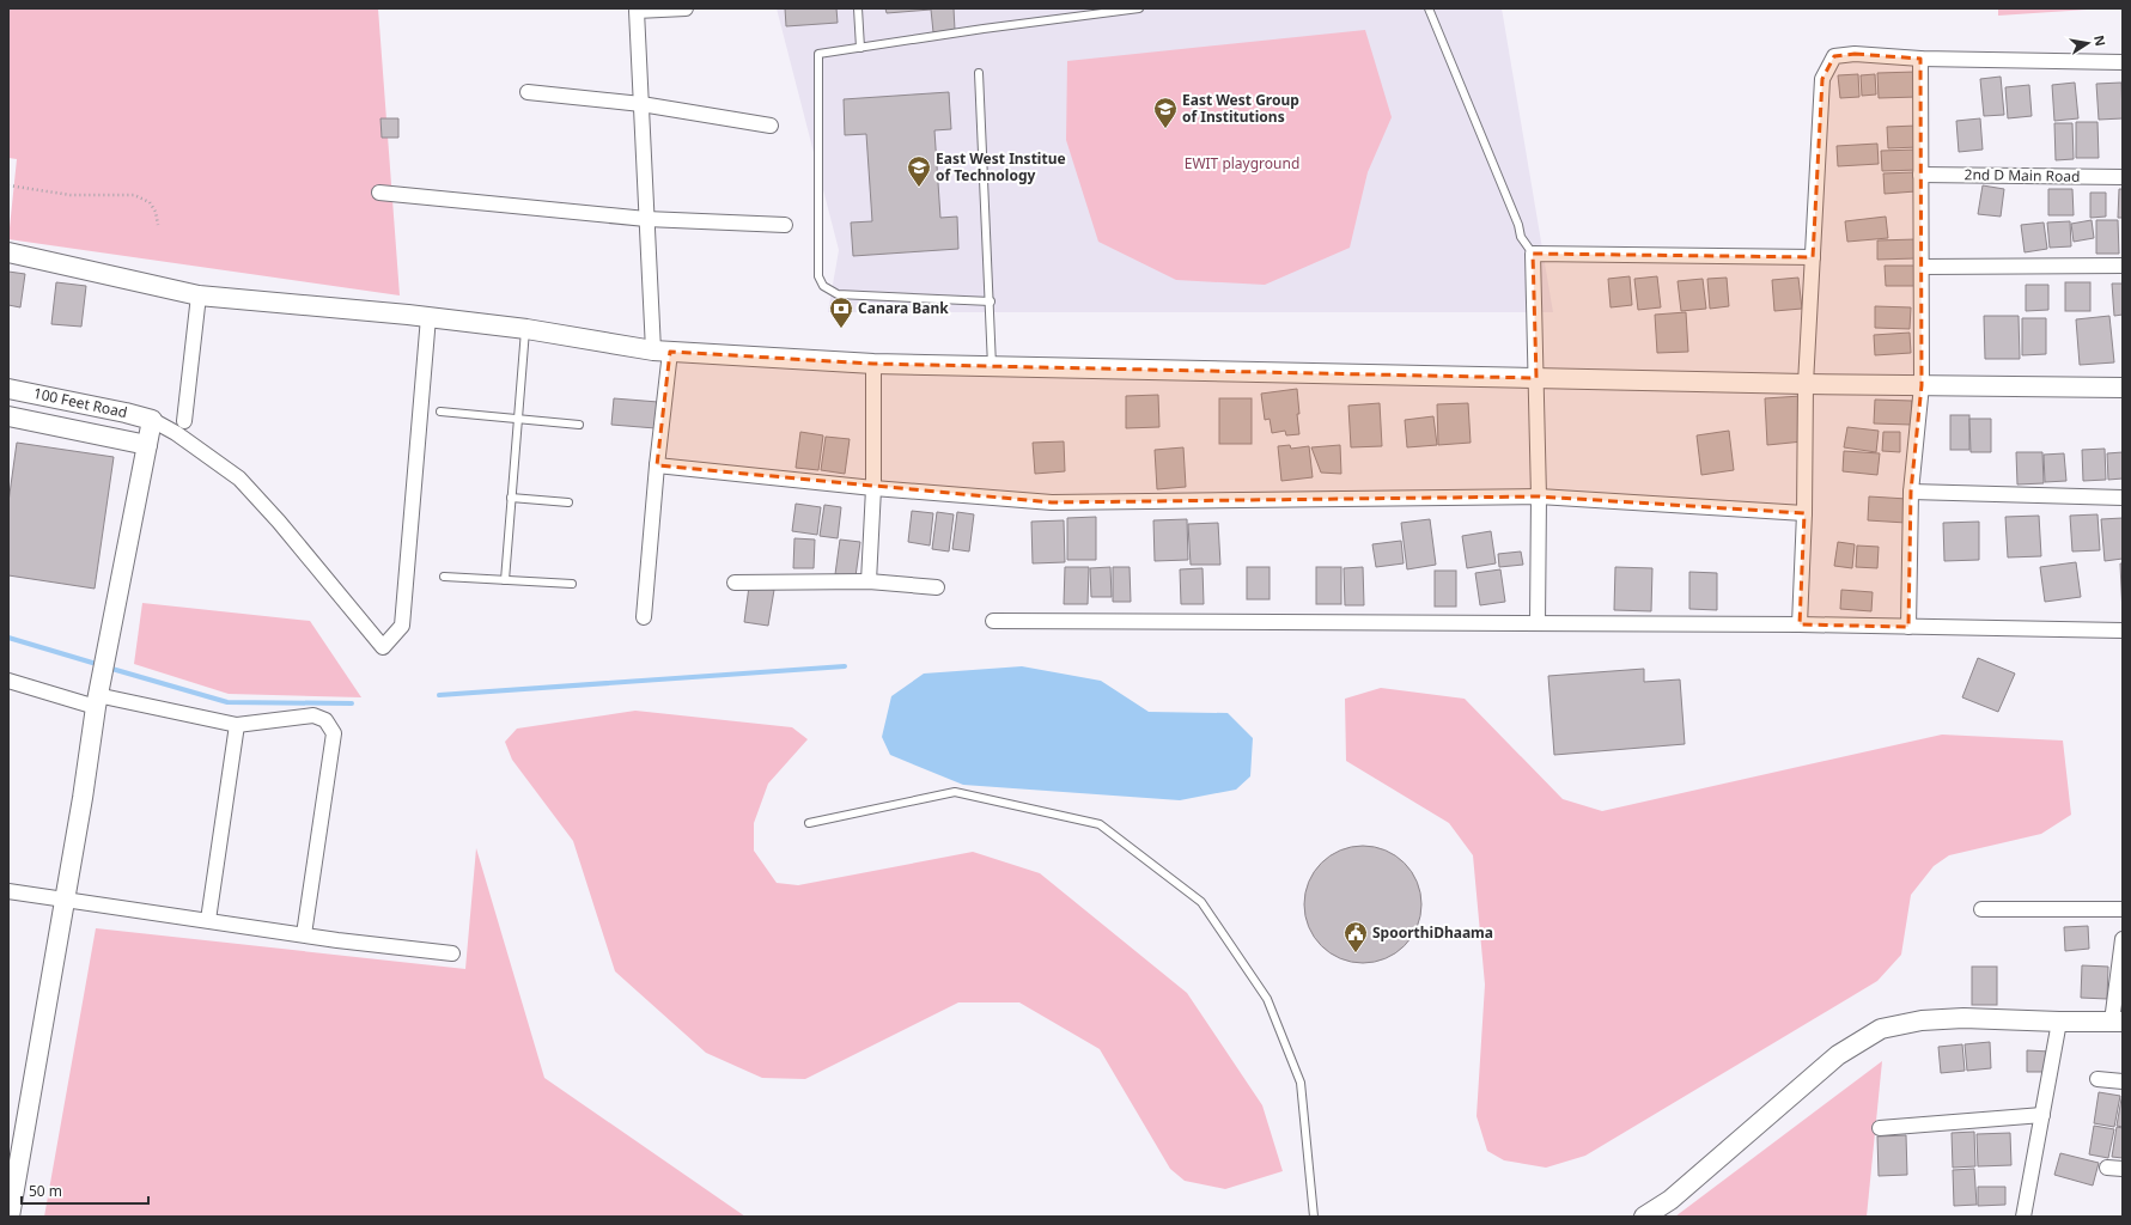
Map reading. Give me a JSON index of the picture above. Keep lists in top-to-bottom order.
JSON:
{
  "streets": {
    "street": ["2nd D Main Road", "100 Feet Road"]
  },
  "parks": ["EWIT playground"],
  "places": {
    "school or university": ["East West Group of Institutions", "East West Institue of Technology"],
    "bank": ["Canara Bank"],
    "public building": ["SpoorthiDhaama"]
  },
  "scale_bar": "50 m",
  "north": "right"
}
